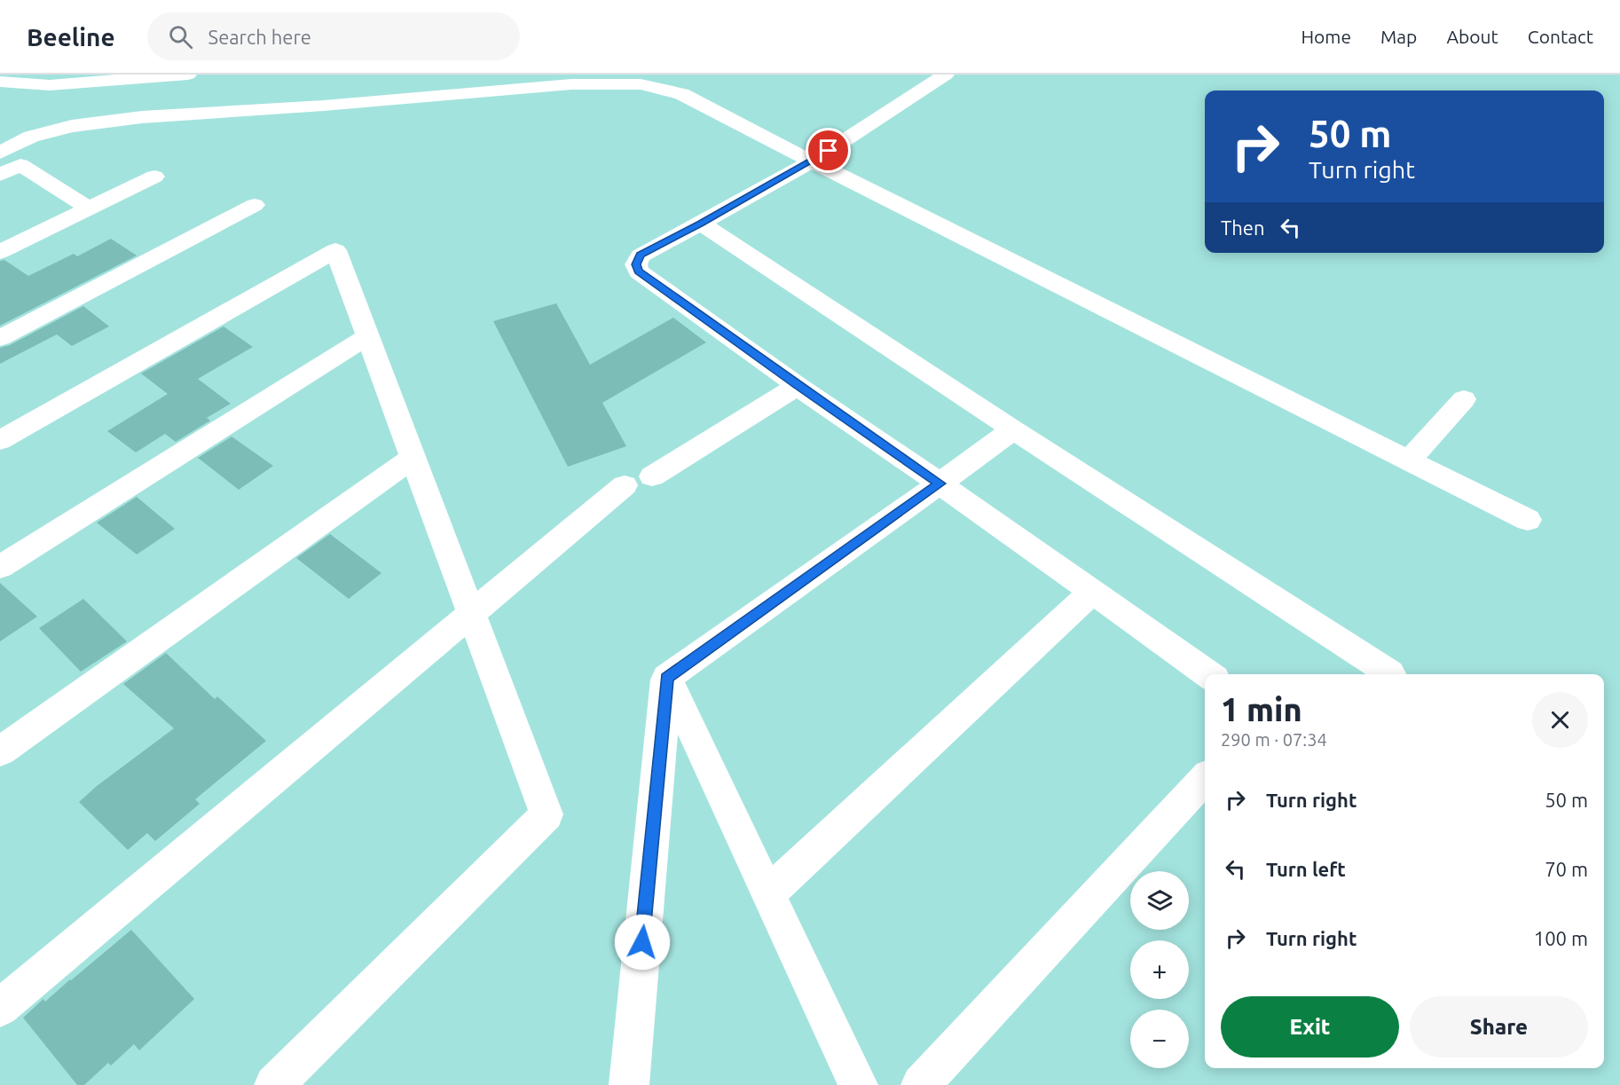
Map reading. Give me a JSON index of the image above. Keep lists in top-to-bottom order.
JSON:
{
  "page": {
    "header": "Beeline",
    "search": "Search here",
    "nav": [
      "Home",
      "Map",
      "About",
      "Contact"
    ],
    "turn": ["50 m", "Turn right"],
    "then": "Then",
    "heading": ["1 min", "290 m · 07:34"],
    "list": [
      {
        "name": "Turn right",
        "value": "50 m"
      },
      {
        "name": "Turn left",
        "value": "70 m"
      },
      {
        "name": "Turn right",
        "value": "100 m"
      }
    ],
    "map_buttons": ["+", "−"],
    "buttons": ["Exit", "Share"]
  }
}
